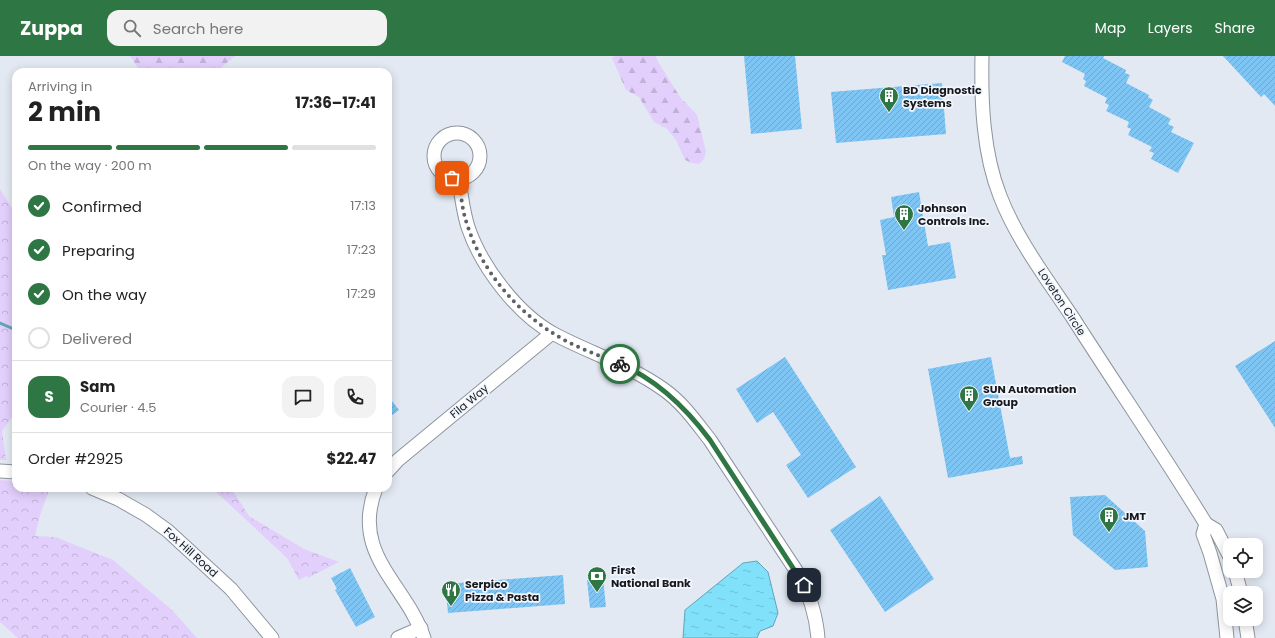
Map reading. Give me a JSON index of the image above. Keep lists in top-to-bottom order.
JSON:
{
  "streets": {
    "street": ["Loveton Circle", "Fila Way", "Fox Hill Road"]
  },
  "places": {
    "building": [
      "BD Diagnostic Systems",
      "Johnson Controls Inc.",
      "SUN Automation Group",
      "JMT"
    ],
    "bank": ["First National Bank"],
    "restaurant": ["Serpico Pizza & Pasta"]
  },
  "page": {
    "header": "Zuppa",
    "search": "Search here",
    "nav": ["Map", "Layers", "Share"],
    "heading": ["2 min", "Arriving in", "17:36–17:41"],
    "panel": [
      "Sam",
      "Courier · 4.5",
      "Order #2925",
      "$22.47"
    ],
    "bar": "On the way · 200 m",
    "list": [
      ["Confirmed", "17:13"],
      ["Preparing", "17:23"],
      ["On the way", "17:29"],
      "Delivered"
    ],
    "round": "S"
  }
}
